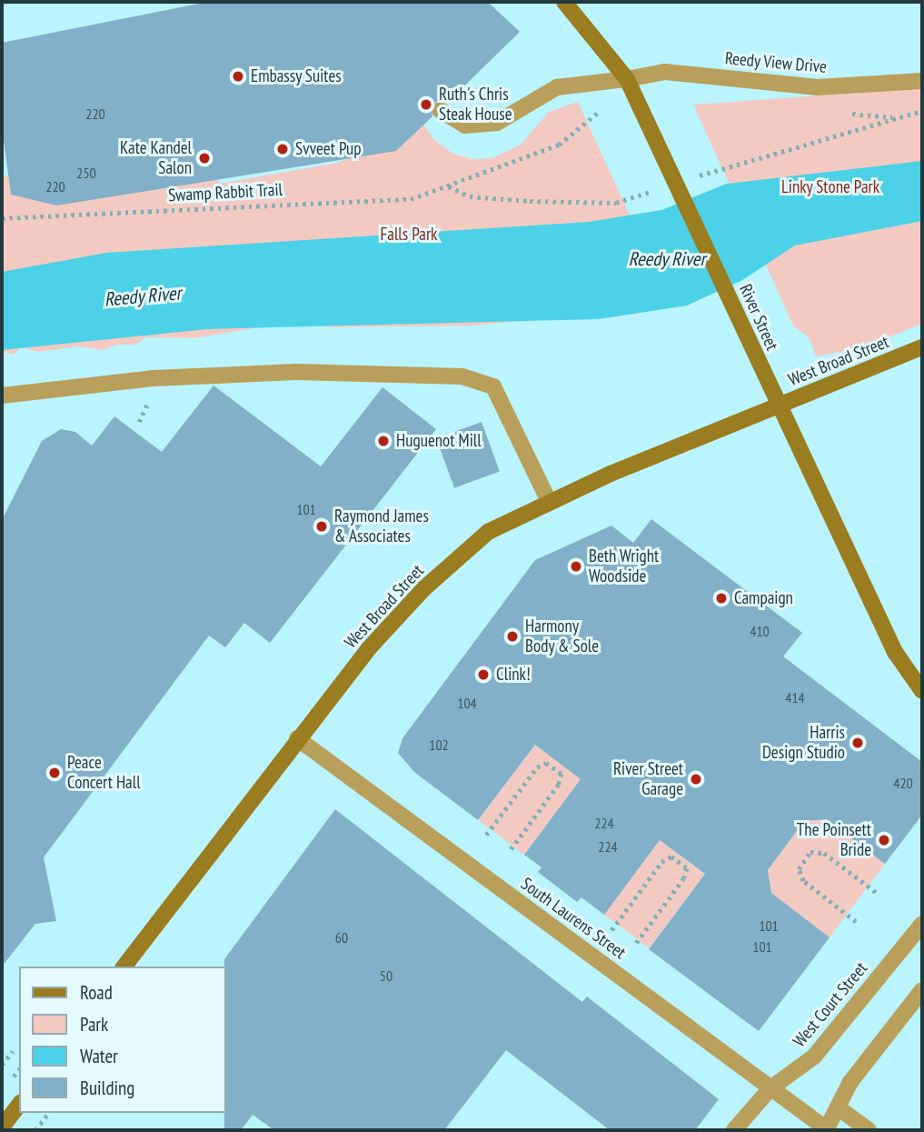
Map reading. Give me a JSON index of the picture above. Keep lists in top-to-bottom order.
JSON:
{
  "streets": {
    "street": [
      "Reedy View Drive",
      "River Street",
      "West Broad Street",
      "South Laurens Street",
      "West Court Street"
    ],
    "path": ["Swamp Rabbit Trail"]
  },
  "crossings": [
    ["Reedy View Drive", "River Street"],
    ["River Street", "West Broad Street"],
    ["West Broad Street", "South Laurens Street"],
    ["South Laurens Street", "West Court Street"]
  ],
  "water": ["Reedy River"],
  "parks": ["Linky Stone Park", "Falls Park"],
  "places": [
    "Embassy Suites",
    "Ruth's Chris Steak House",
    "Svveet Pup",
    "Kate Kandel Salon",
    "Huguenot Mill",
    "Raymond James & Associates",
    "Beth Wright Woodside",
    "Campaign",
    "Harmony Body & Sole",
    "Clink!",
    "Harris Design Studio",
    "Peace Concert Hall",
    "River Street Garage",
    "The Poinsett Bride"
  ],
  "house_numbers": [
    "220",
    "250",
    "220",
    "101",
    "410",
    "414",
    "104",
    "102",
    "420",
    "224",
    "224",
    "101",
    "60",
    "101",
    "50"
  ],
  "legend": [
    "Road",
    "Park",
    "Water",
    "Building"
  ]
}
